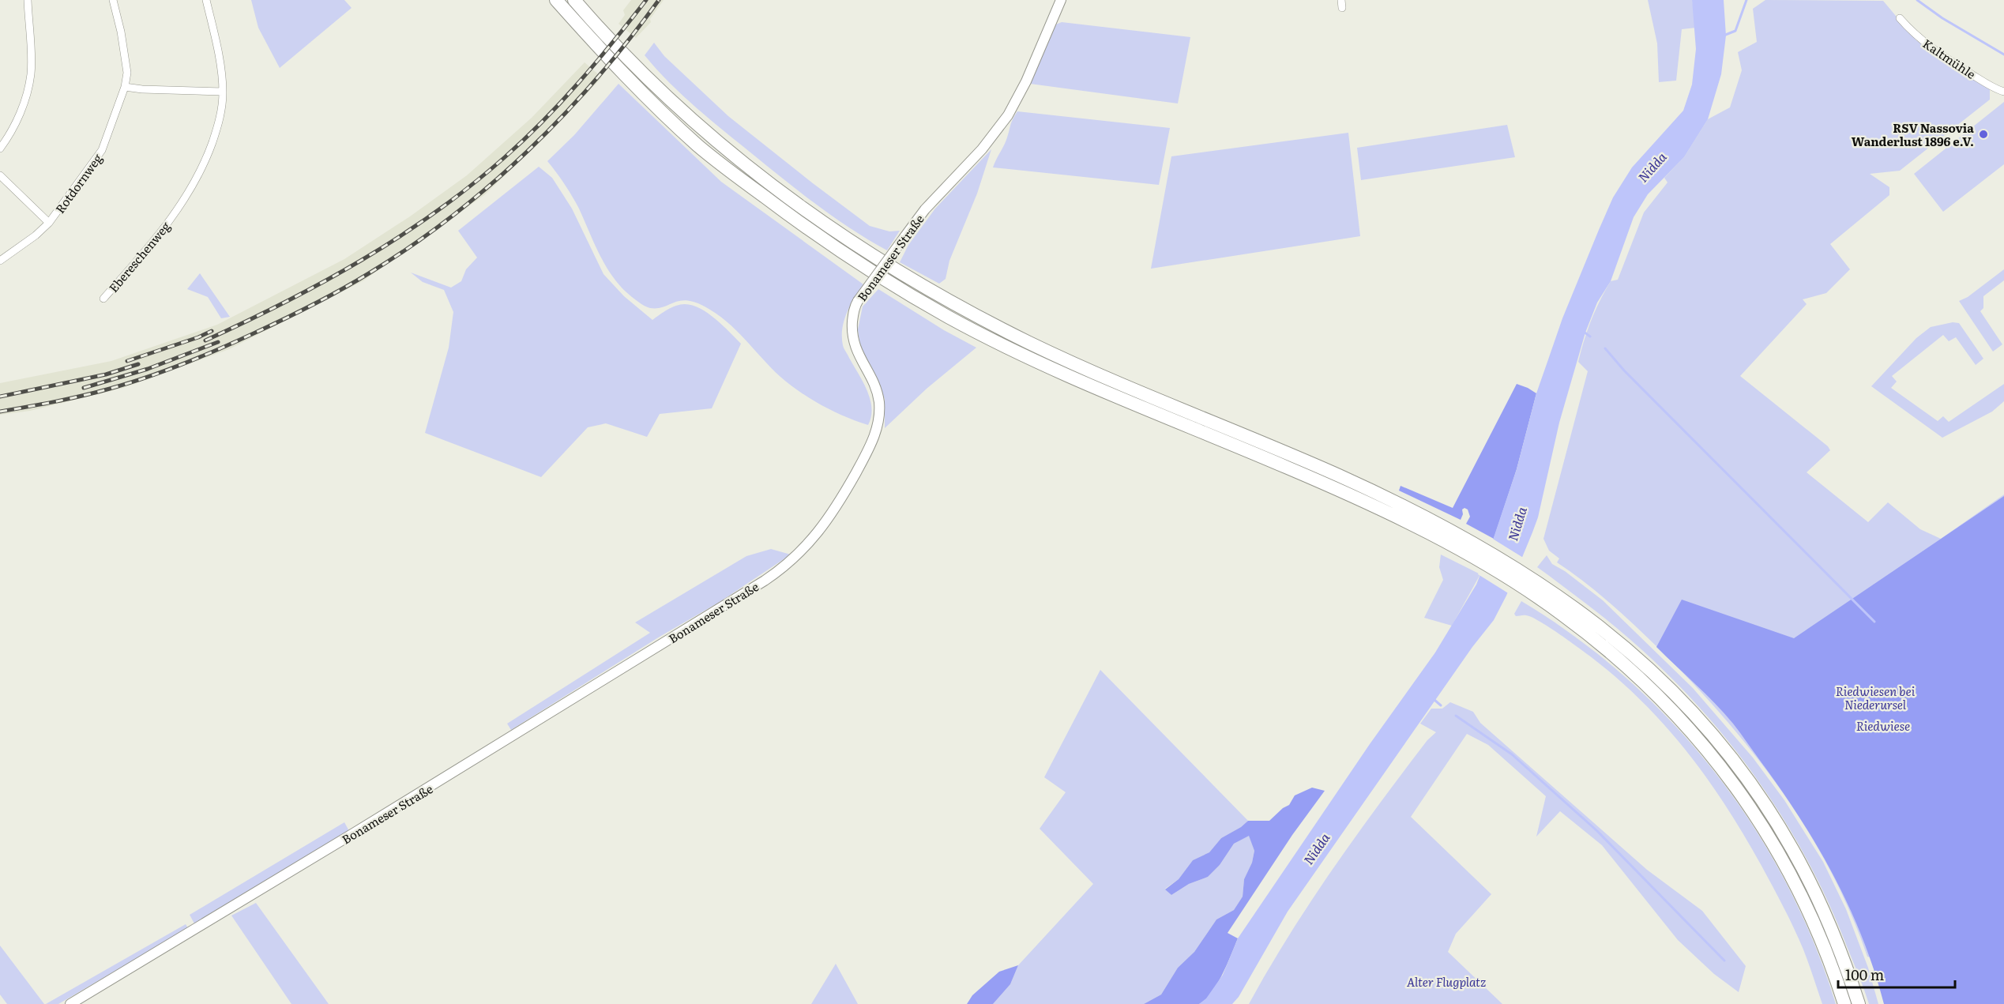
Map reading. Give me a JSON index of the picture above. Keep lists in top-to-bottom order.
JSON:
{
  "streets": {
    "street": [
      "Kaltmühle",
      "Rotdornweg",
      "Ebereschenweg",
      "Bonameser Straße"
    ]
  },
  "water": ["Nidda"],
  "parks": ["Riedwiesen bei Niederursel", "Riedwiese", "Alter Flugplatz"],
  "places": ["RSV Nassovia Wanderlust 1896 e.V."],
  "scale_bar": "100 m"
}
